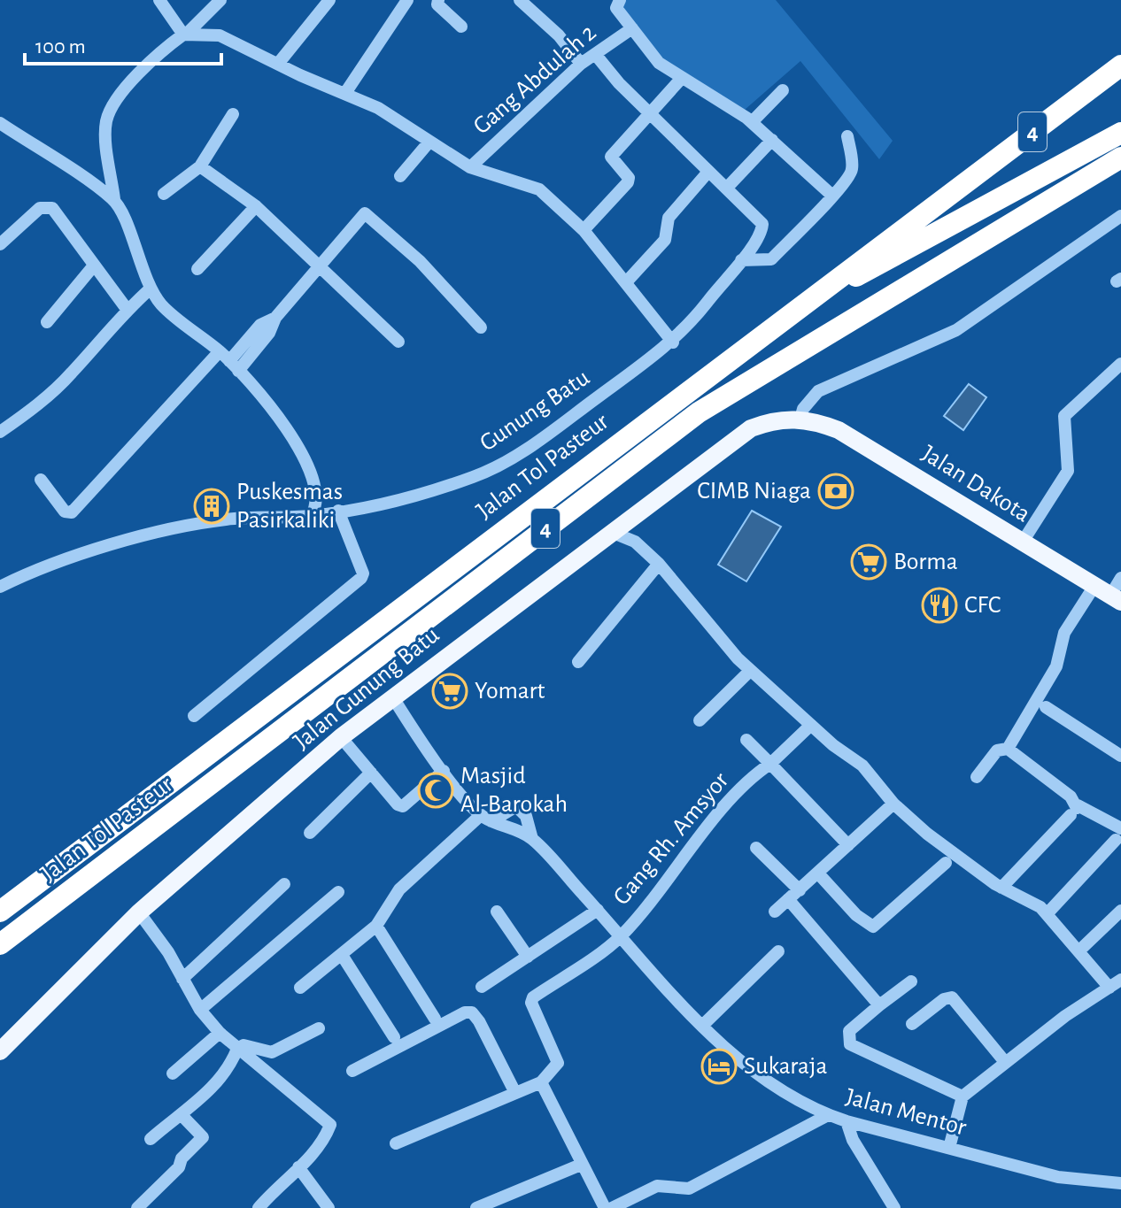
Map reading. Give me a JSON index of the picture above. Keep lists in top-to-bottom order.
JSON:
{
  "streets": {
    "highway": ["4", "Jalan Tol Pasteur"],
    "main road": ["Jalan Dakota", "Jalan Gunung Batu"],
    "street": [
      "Gang Abdulah 2",
      "Gunung Batu",
      "Gang Rh. Amsyor",
      "Jalan Mentor"
    ]
  },
  "crossings": [
    ["Jalan Dakota", "Jalan Gunung Batu"],
    ["Jalan Gunung Batu", "Jalan Mentor"],
    ["Gang Rh. Amsyor", "Jalan Mentor"]
  ],
  "places": {
    "bank": ["CIMB Niaga"],
    "building": ["Puskesmas Pasirkaliki"],
    "supermarket": ["Borma", "Yomart"],
    "restaurant": ["CFC"],
    "mosque": ["Masjid Al-Barokah"],
    "hotel": ["Sukaraja"]
  },
  "scale_bar": "100 m"
}
